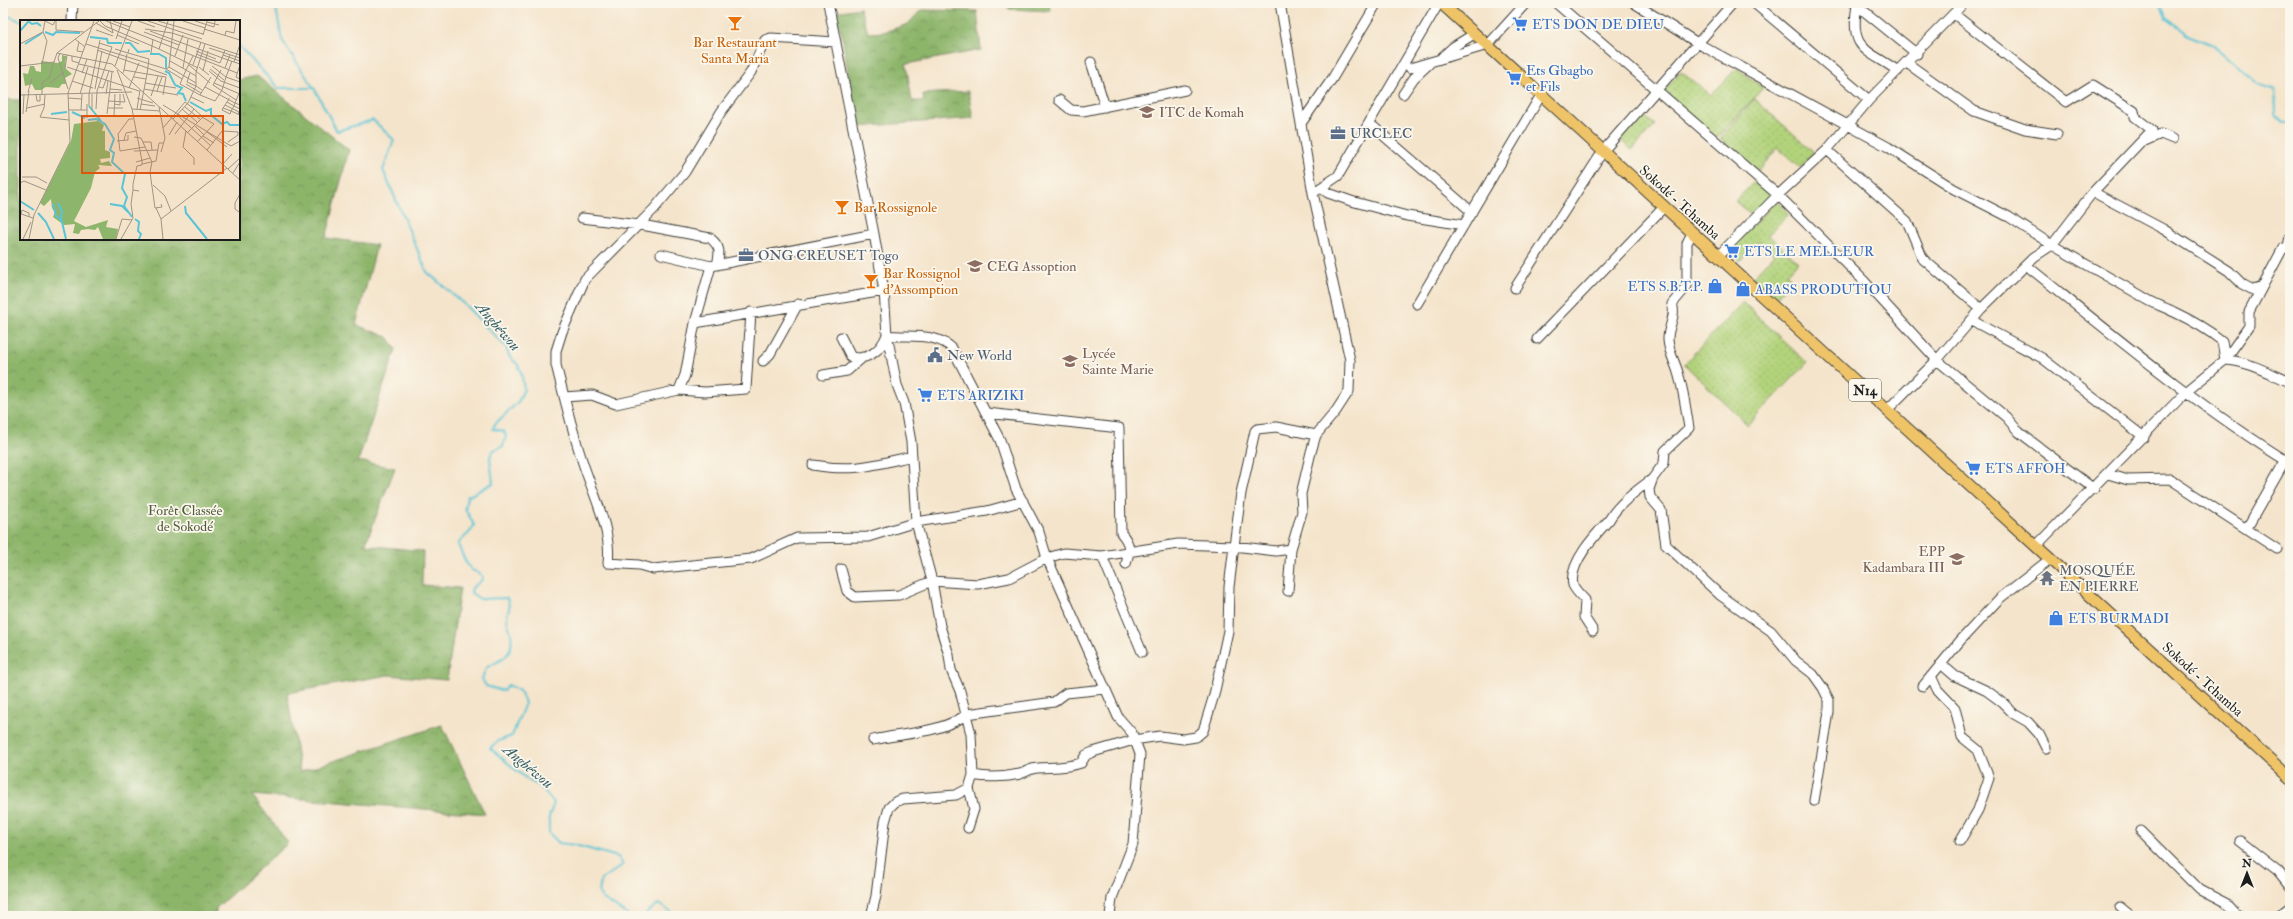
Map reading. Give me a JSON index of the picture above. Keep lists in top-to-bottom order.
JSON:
{
  "streets": {
    "main road": ["Sokodé - Tchamba", "N14"]
  },
  "water": ["Angbéwou"],
  "parks": ["Forêt Classée de Sokodé"],
  "places": {
    "bar": ["Bar Restaurant Santa Maria", "Bar Rossignole", "Bar Rossignol d'Assomption"],
    "supermarket": [
      "ETS DON DE DIEU",
      "Ets Gbagbo et Fils",
      "ETS LE MELLEUR",
      "ETS ARIZIKI",
      "ETS AFFOH"
    ],
    "school or university": [
      "ITC de Komah",
      "CEG Assoption",
      "Lycée Sainte Marie",
      "EPP Kadambara III"
    ],
    "office": ["URCLEC", "ONG CREUSET Togo"],
    "shop": ["ETS S.B.T.P.", "ABASS PRODUTIOU", "ETS BURMADI"],
    "public building": ["New World"],
    "temple": ["MOSQUÉE EN PIERRE"]
  },
  "north": "top"
}
